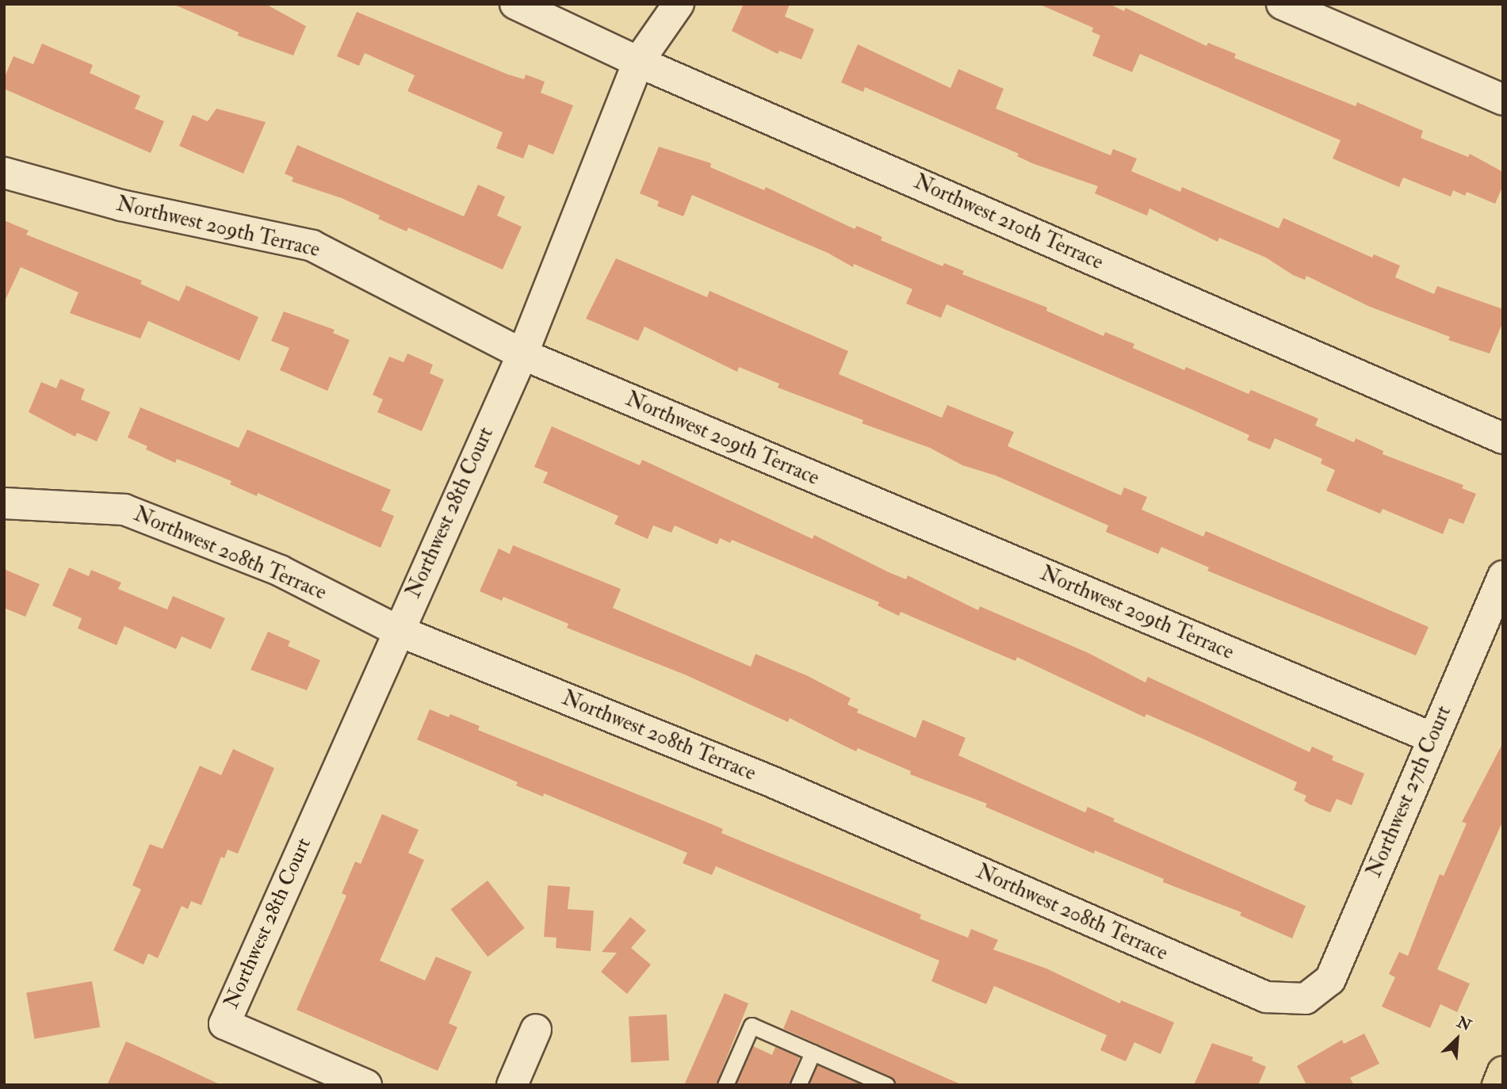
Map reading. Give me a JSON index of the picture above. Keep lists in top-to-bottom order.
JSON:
{
  "streets": {
    "street": [
      "Northwest 210th Terrace",
      "Northwest 209th Terrace",
      "Northwest 28th Court",
      "Northwest 208th Terrace",
      "Northwest 27th Court"
    ]
  },
  "crossings": [
    ["Northwest 210th Terrace", "Northwest 28th Court"],
    ["Northwest 209th Terrace", "Northwest 28th Court"],
    ["Northwest 209th Terrace", "Northwest 27th Court"],
    ["Northwest 28th Court", "Northwest 208th Terrace"],
    ["Northwest 208th Terrace", "Northwest 27th Court"]
  ],
  "north": "top right"
}
